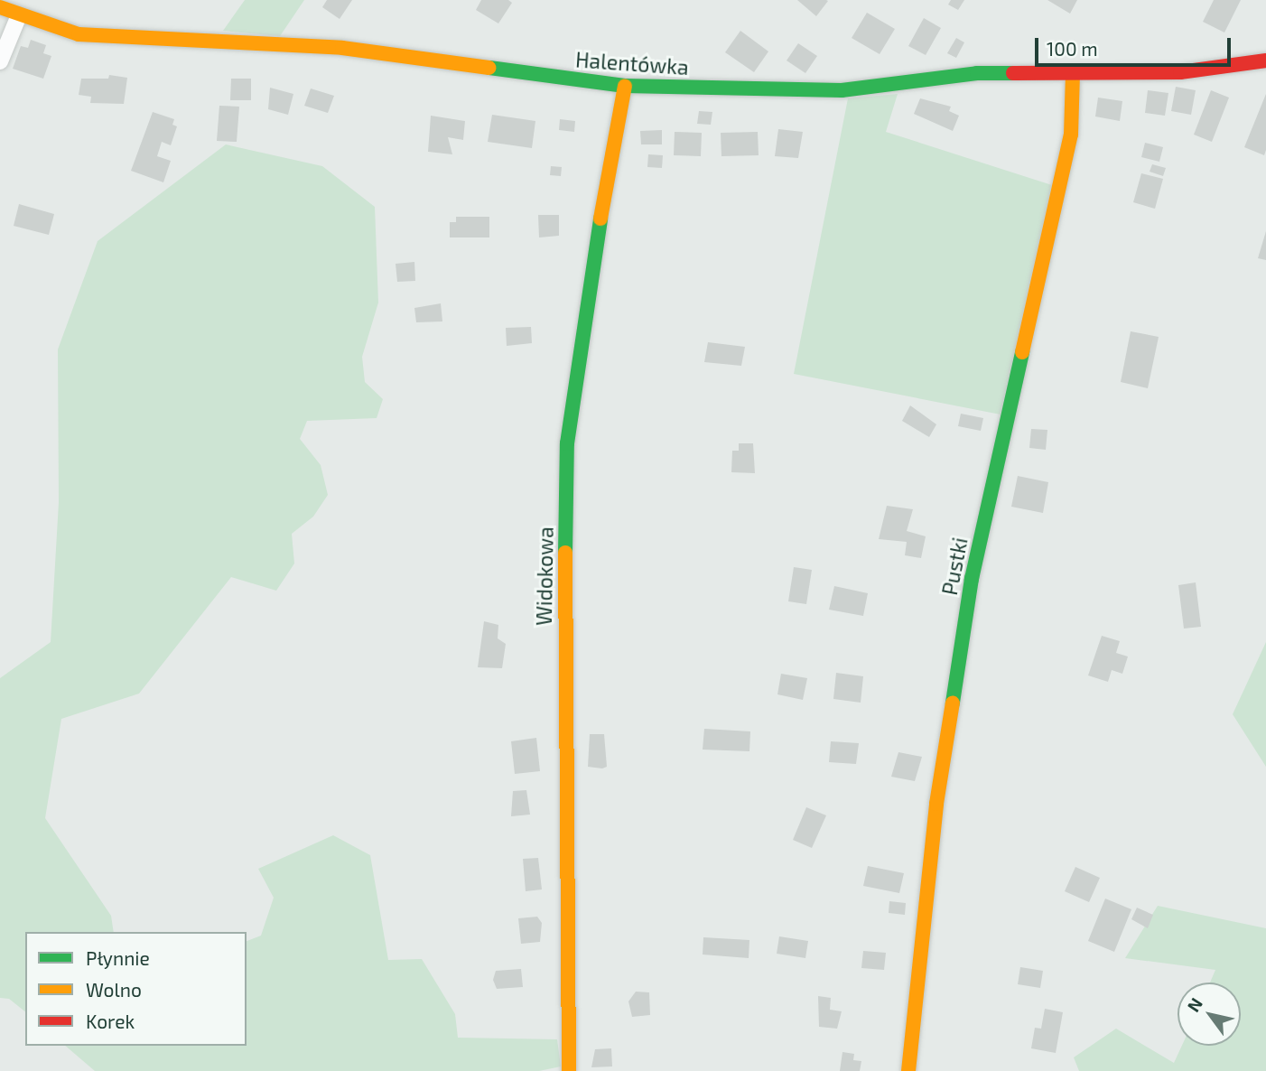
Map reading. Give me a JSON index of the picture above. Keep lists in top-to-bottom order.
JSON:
{
  "streets": {
    "street": ["Halentówka", "Pustki", "Widokowa"]
  },
  "crossings": [
    ["Halentówka", "Pustki"],
    ["Halentówka", "Widokowa"]
  ],
  "legend": ["Płynnie", "Wolno", "Korek"],
  "scale_bar": "100 m",
  "north": "top left"
}
